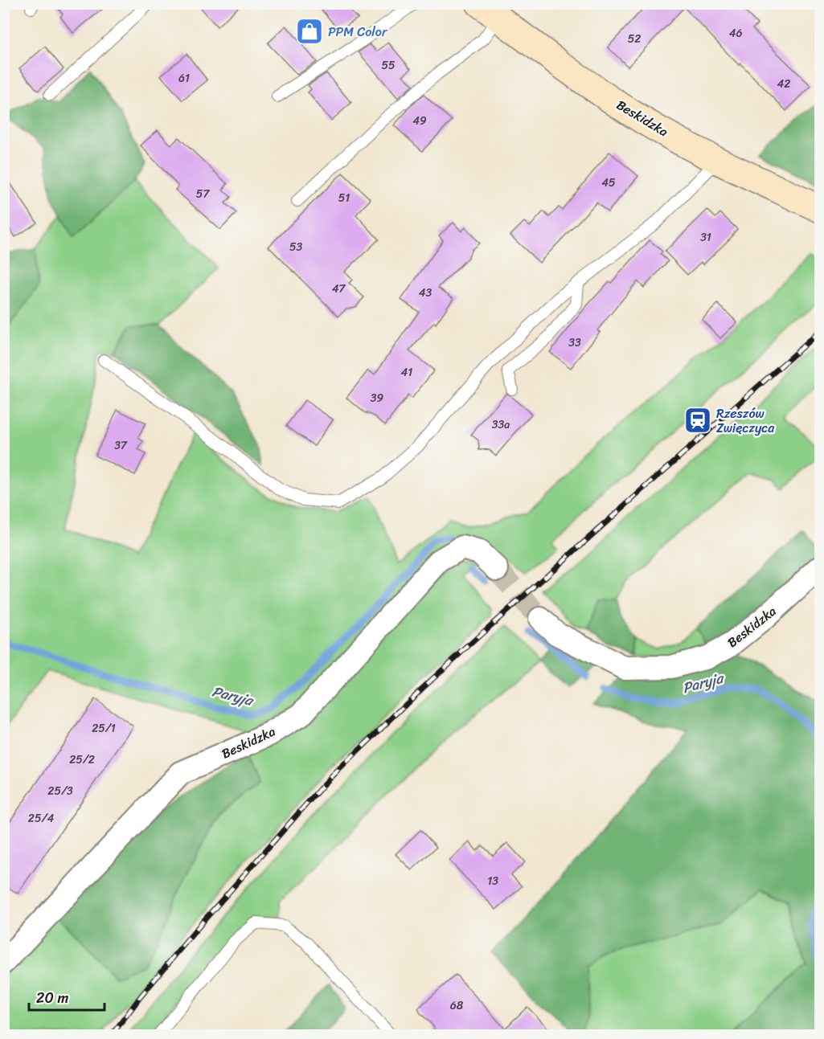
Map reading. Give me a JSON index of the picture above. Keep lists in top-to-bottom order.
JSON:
{
  "streets": {
    "street": ["Beskidzka"]
  },
  "water": ["Paryja"],
  "places": {
    "shop": ["PPM Color"],
    "station": ["Rzeszów Zwięczyca"]
  },
  "house_numbers": [
    "46",
    "52",
    "55",
    "61",
    "42",
    "49",
    "45",
    "57",
    "51",
    "31",
    "53",
    "47",
    "43",
    "33",
    "41",
    "39",
    "33a",
    "37",
    "25/1",
    "25/2",
    "25/3",
    "25/4",
    "13",
    "68"
  ],
  "scale_bar": "20 m"
}
